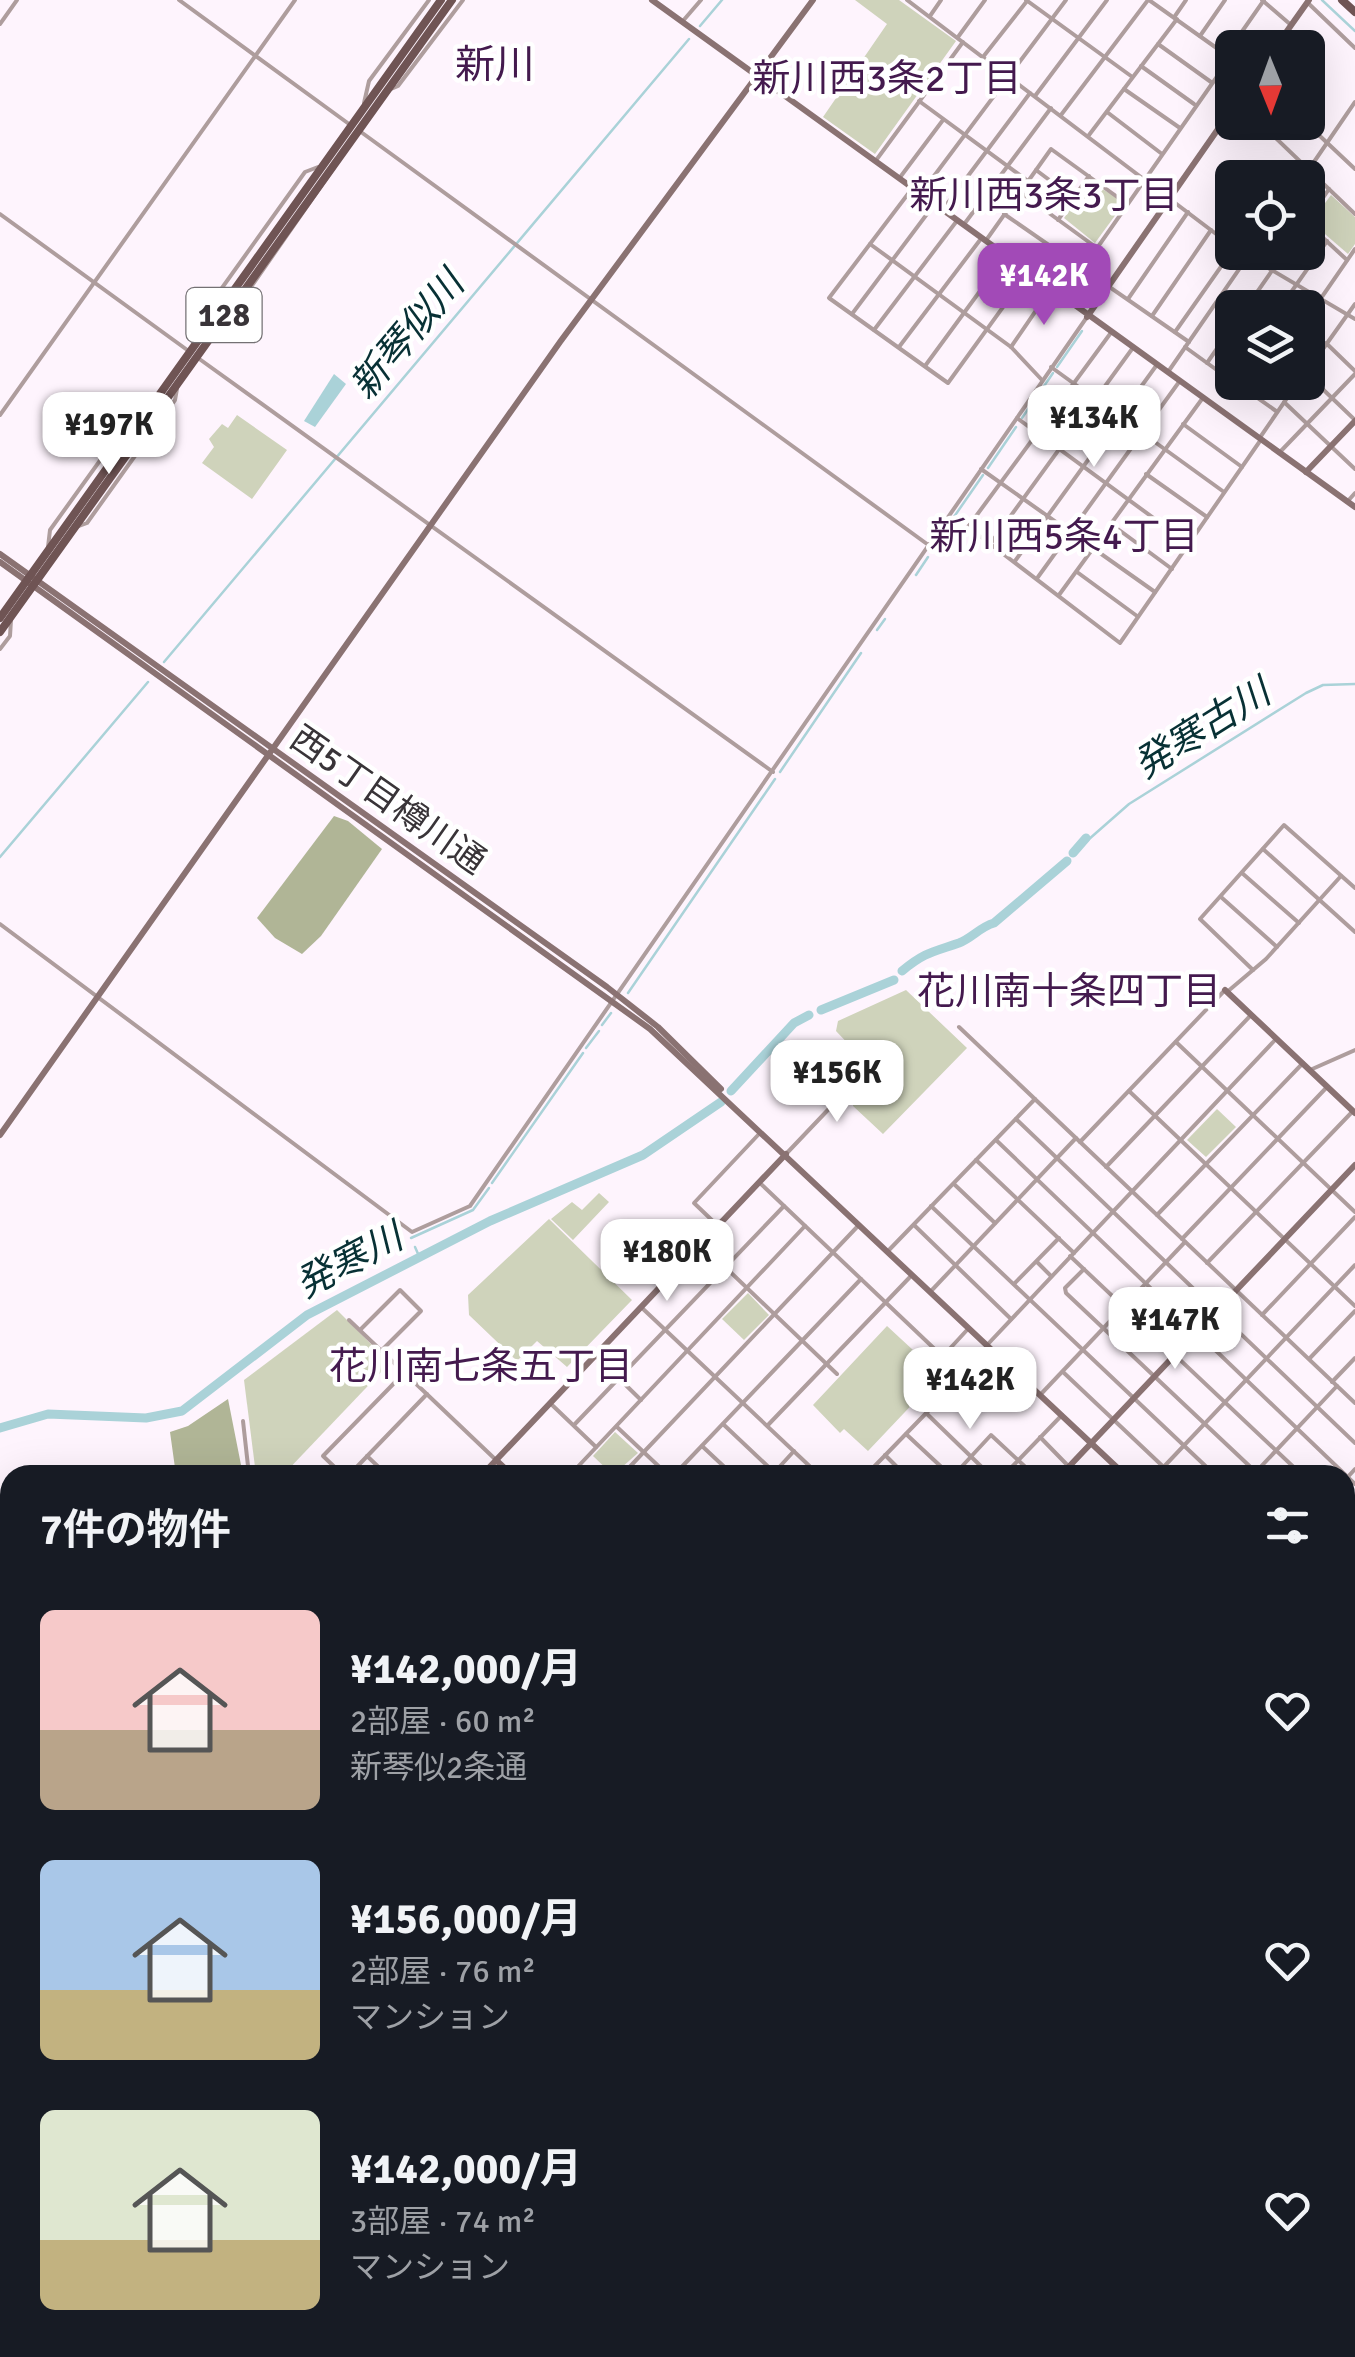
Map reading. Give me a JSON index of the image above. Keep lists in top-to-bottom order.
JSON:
{
  "streets": {
    "main road": ["128"],
    "street": ["西5丁目樽川通"]
  },
  "crossings": [
    ["128", "西5丁目樽川通"]
  ],
  "districts": [
    "新川",
    "新川西3条2丁目",
    "新川西3条3丁目",
    "新川西5条4丁目",
    "花川南十条四丁目",
    "花川南七条五丁目"
  ],
  "water": ["新琴似川", "発寒古川", "発寒川"],
  "north": "bottom",
  "page": {
    "price": [
      "¥142K",
      "¥134K",
      "¥197K",
      "¥156K",
      "¥180K",
      "¥147K",
      "¥142K"
    ],
    "heading": "7件の物件",
    "list": [
      {
        "name": "¥142,000/月",
        "note": "2部屋 · 60 m² · 新琴似2条通"
      },
      {
        "name": "¥156,000/月",
        "note": "2部屋 · 76 m² · マンション"
      },
      {
        "name": "¥142,000/月",
        "note": "3部屋 · 74 m² · マンション"
      }
    ]
  }
}
